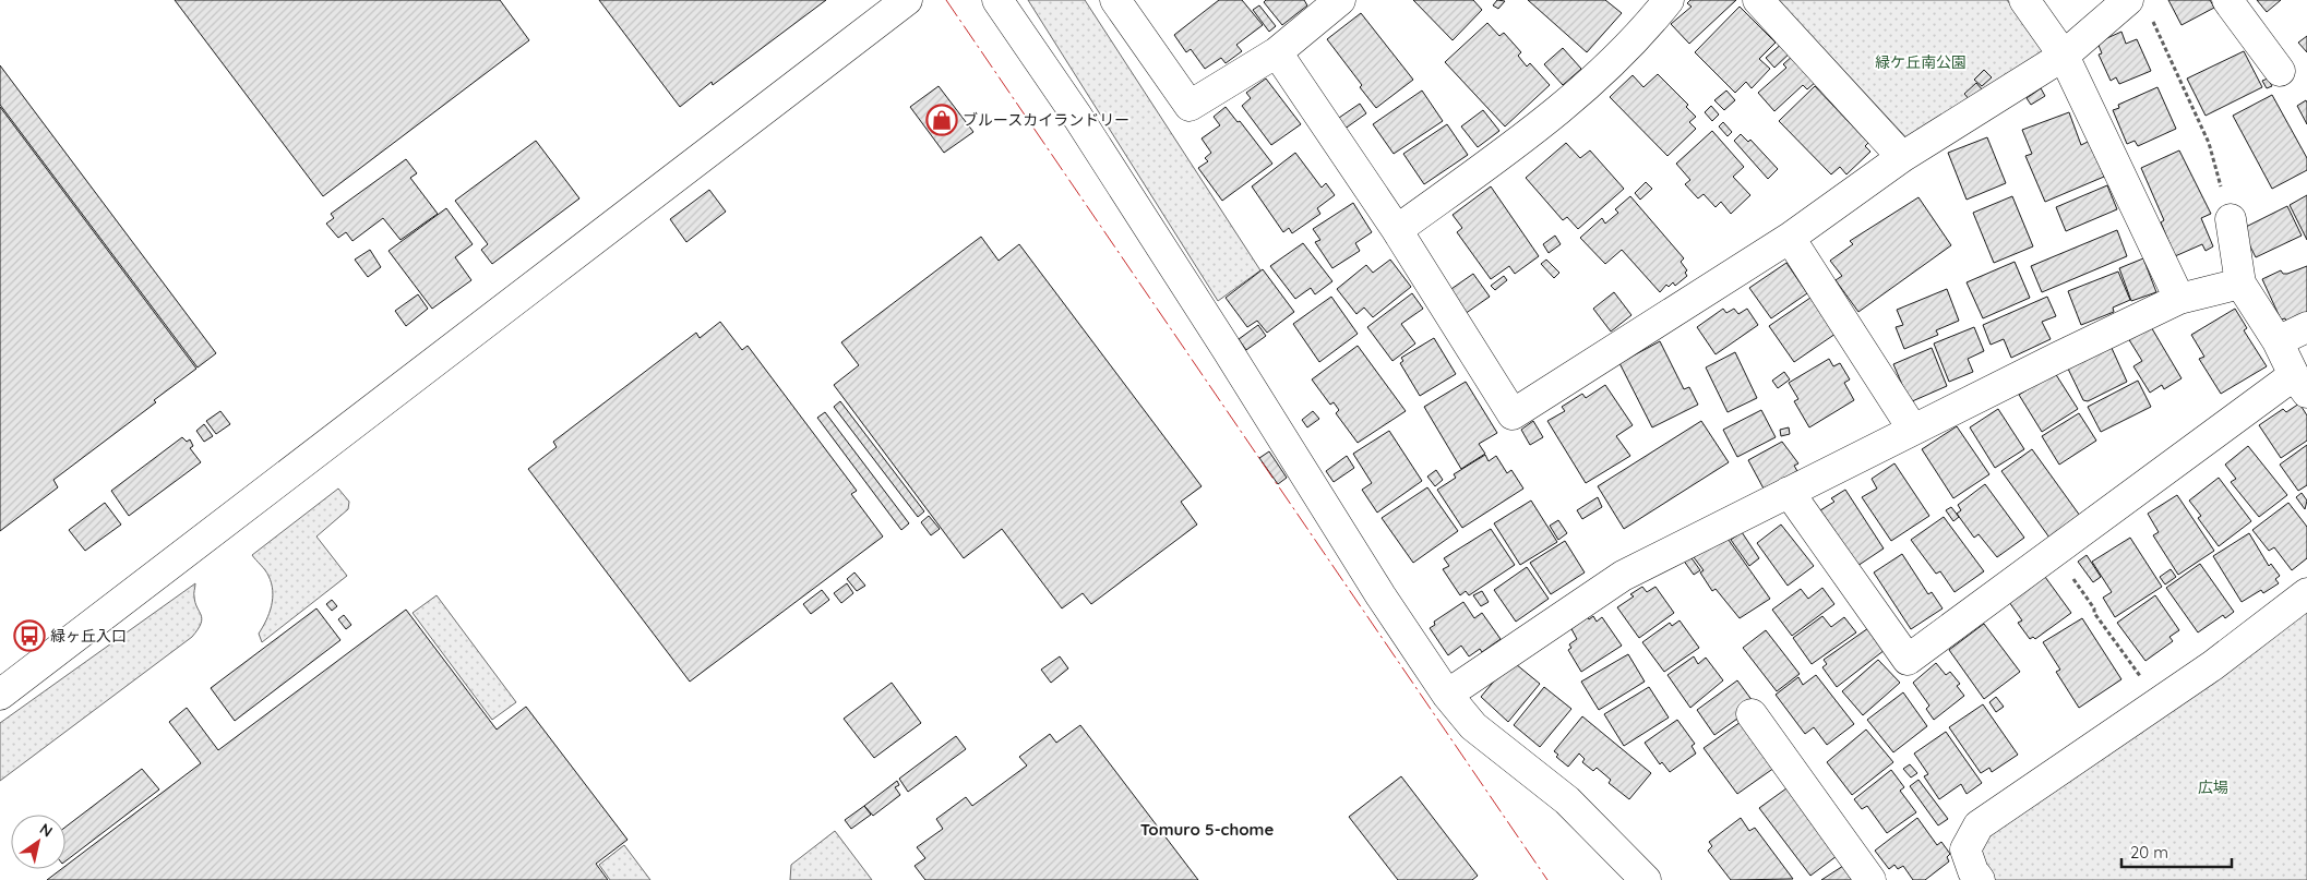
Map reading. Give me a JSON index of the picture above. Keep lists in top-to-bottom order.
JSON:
{
  "districts": ["Tomuro 5-chome"],
  "parks": ["緑ケ丘南公園", "広場"],
  "places": {
    "shop": ["ブルースカイランドリー"],
    "bus stop": ["緑ヶ丘入口"]
  },
  "scale_bar": "20 m",
  "north": "top right"
}
